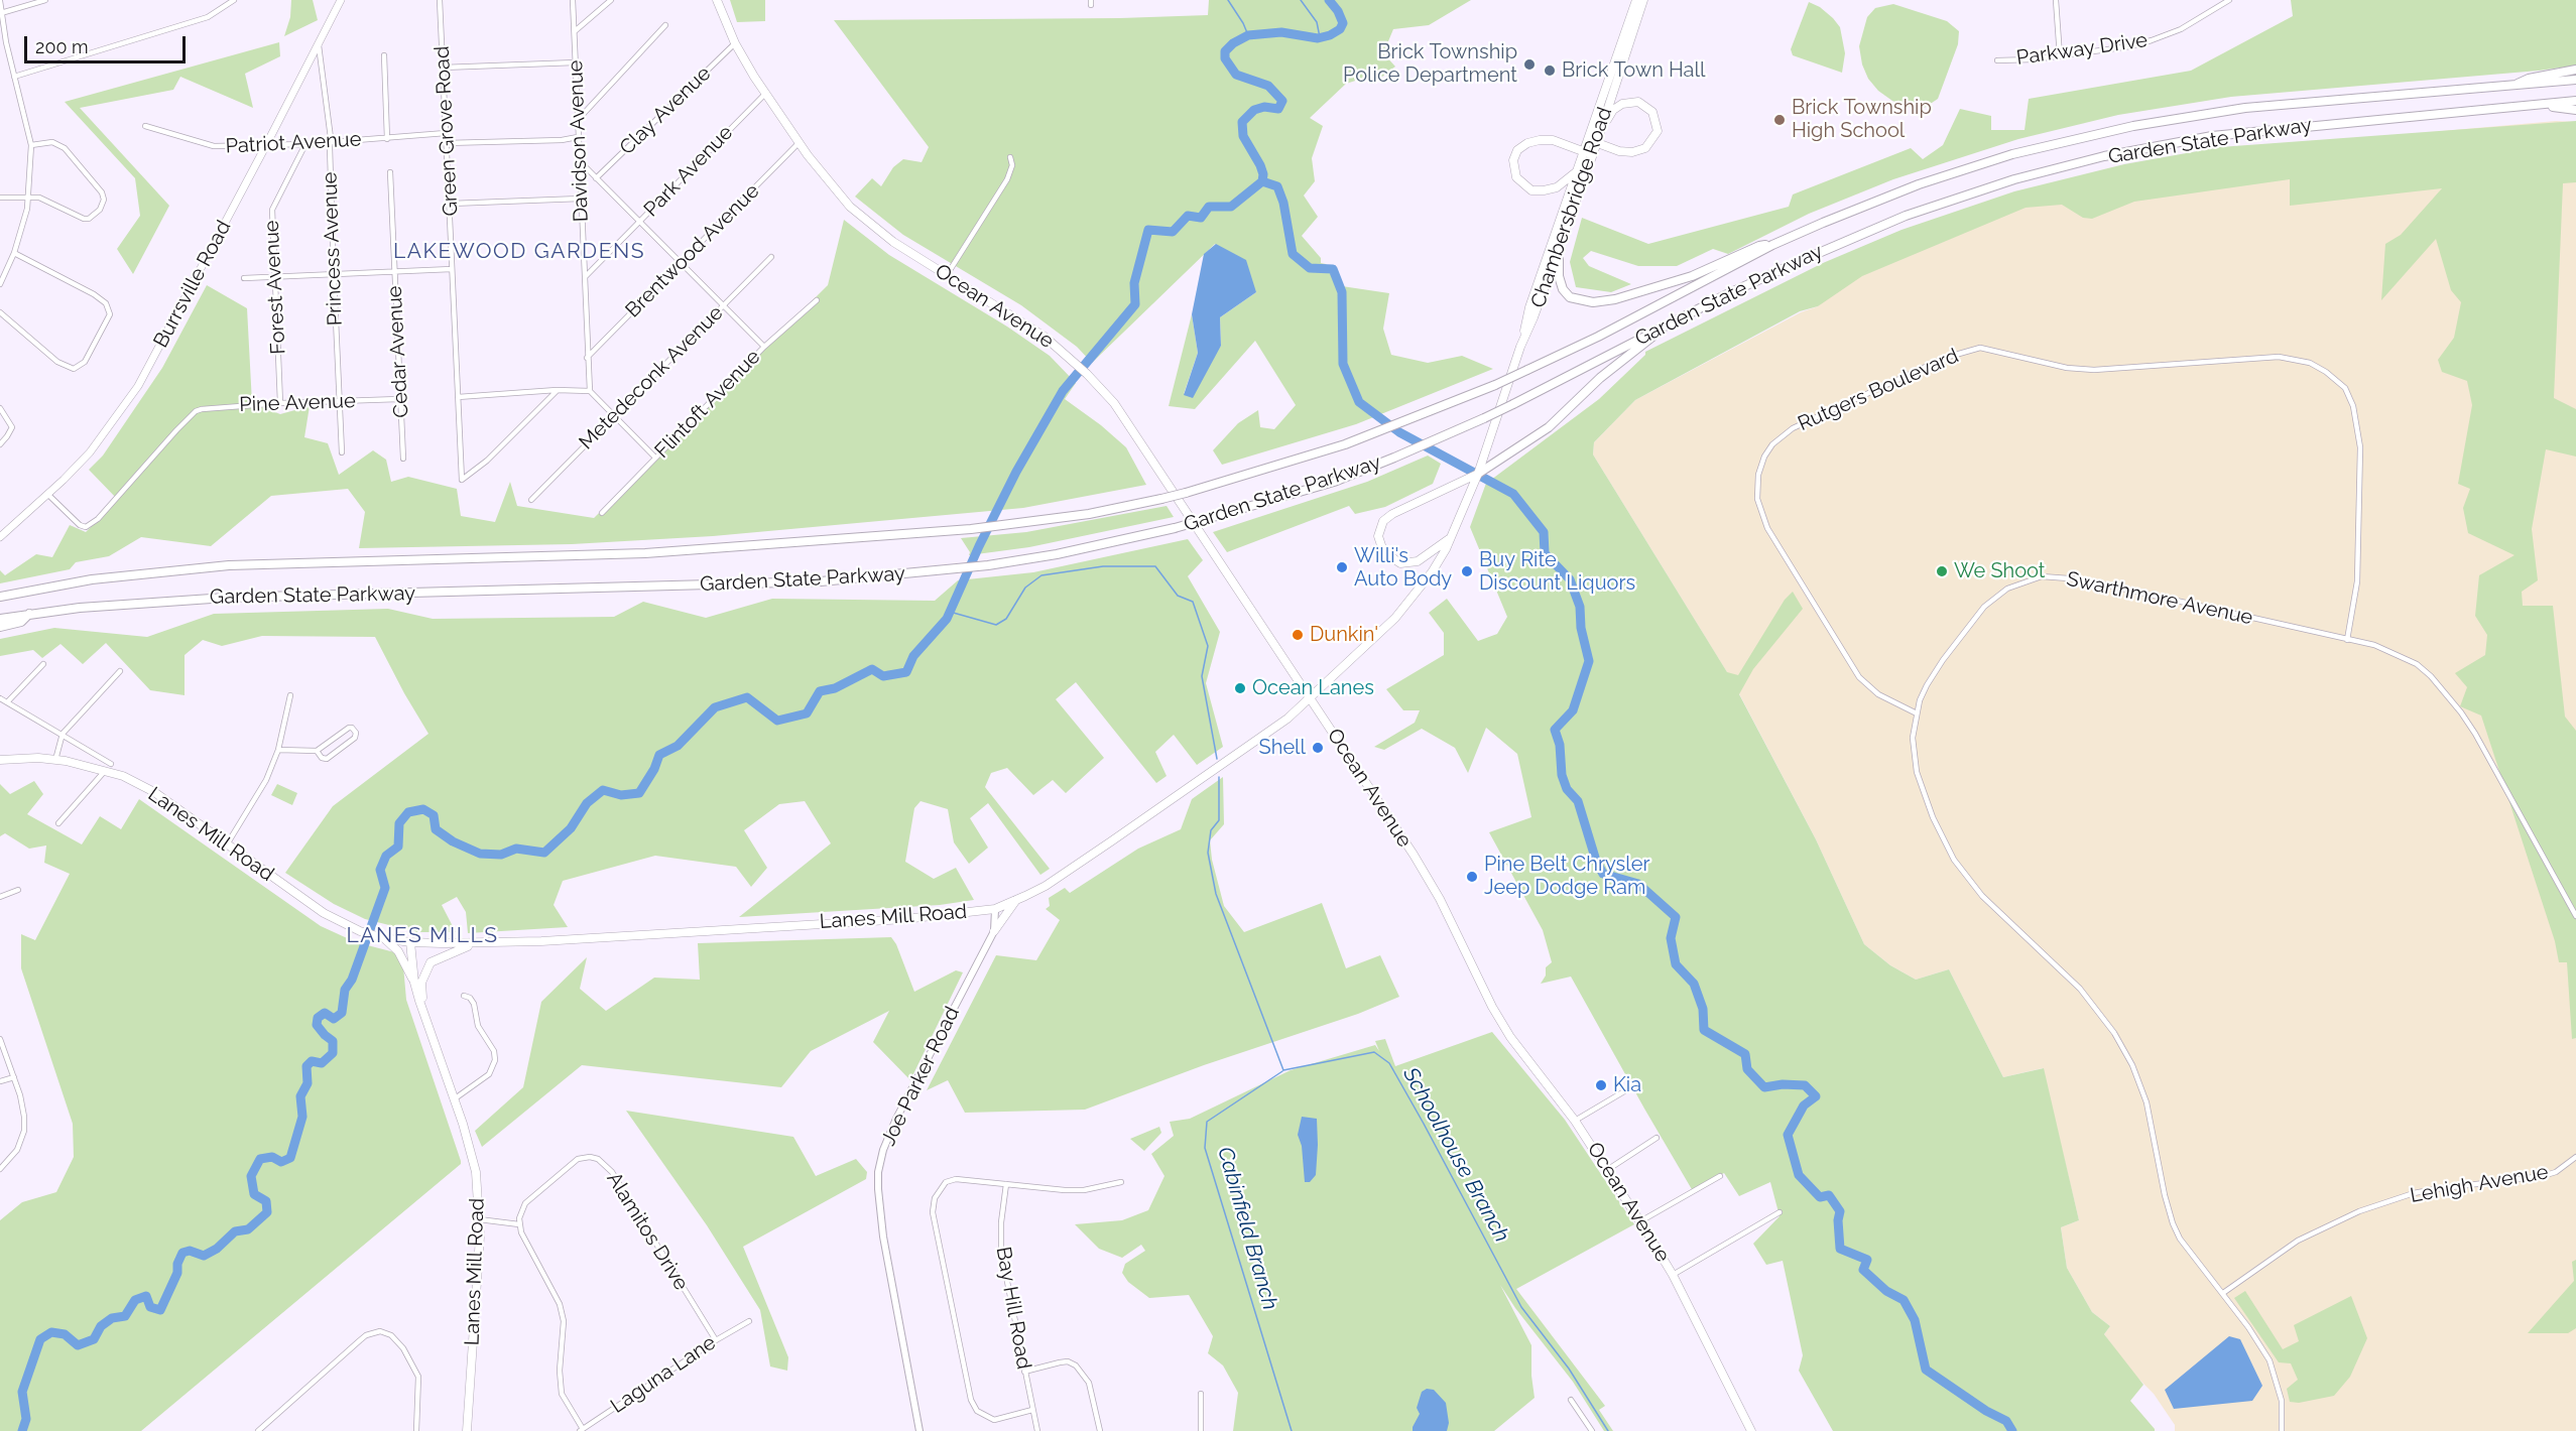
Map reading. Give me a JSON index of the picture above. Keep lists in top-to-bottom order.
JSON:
{
  "streets": {
    "highway": ["Garden State Parkway"],
    "main road": [
      "Chambersbridge Road",
      "Burrsville Road",
      "Ocean Avenue",
      "Lanes Mill Road"
    ],
    "street": [
      "Parkway Drive",
      "Clay Avenue",
      "Green Grove Road",
      "Davidson Avenue",
      "Patriot Avenue",
      "Park Avenue",
      "Princess Avenue",
      "Brentwood Avenue",
      "Forest Avenue",
      "Cedar Avenue",
      "Metedeconk Avenue",
      "Rutgers Boulevard",
      "Pine Avenue",
      "Flintoft Avenue",
      "Swarthmore Avenue",
      "Joe Parker Road",
      "Lehigh Avenue",
      "Alamitos Drive",
      "Bay Hill Road",
      "Laguna Lane"
    ]
  },
  "crossings": [
    ["Clay Avenue", "Ocean Avenue"],
    ["Green Grove Road", "Patriot Avenue"],
    ["Davidson Avenue", "Park Avenue"],
    ["Davidson Avenue", "Brentwood Avenue"],
    ["Patriot Avenue", "Princess Avenue"],
    ["Patriot Avenue", "Burrsville Road"],
    ["Patriot Avenue", "Forest Avenue"],
    ["Park Avenue", "Ocean Avenue"],
    ["Chambersbridge Road", "Ocean Avenue"],
    ["Chambersbridge Road", "Lanes Mill Road"],
    ["Princess Avenue", "Burrsville Road"],
    ["Princess Avenue", "Pine Avenue"],
    ["Brentwood Avenue", "Ocean Avenue"],
    ["Burrsville Road", "Pine Avenue"],
    ["Forest Avenue", "Pine Avenue"],
    ["Ocean Avenue", "Lanes Mill Road"],
    ["Cedar Avenue", "Pine Avenue"],
    ["Rutgers Boulevard", "Swarthmore Avenue"],
    ["Swarthmore Avenue", "Lehigh Avenue"],
    ["Lanes Mill Road", "Joe Parker Road"],
    ["Alamitos Drive", "Laguna Lane"]
  ],
  "districts": ["LAKEWOOD GARDENS", "LANES MILLS"],
  "water": ["Schoolhouse Branch", "Cabinfield Branch"],
  "places": [
    "Brick Township Police Department",
    "Brick Town Hall",
    "Brick Township High School",
    "Willi's Auto Body",
    "Buy Rite Discount Liquors",
    "We Shoot",
    "Dunkin'",
    "Ocean Lanes",
    "Shell",
    "Pine Belt Chrysler Jeep Dodge Ram",
    "Kia"
  ],
  "scale_bar": "200 m"
}
